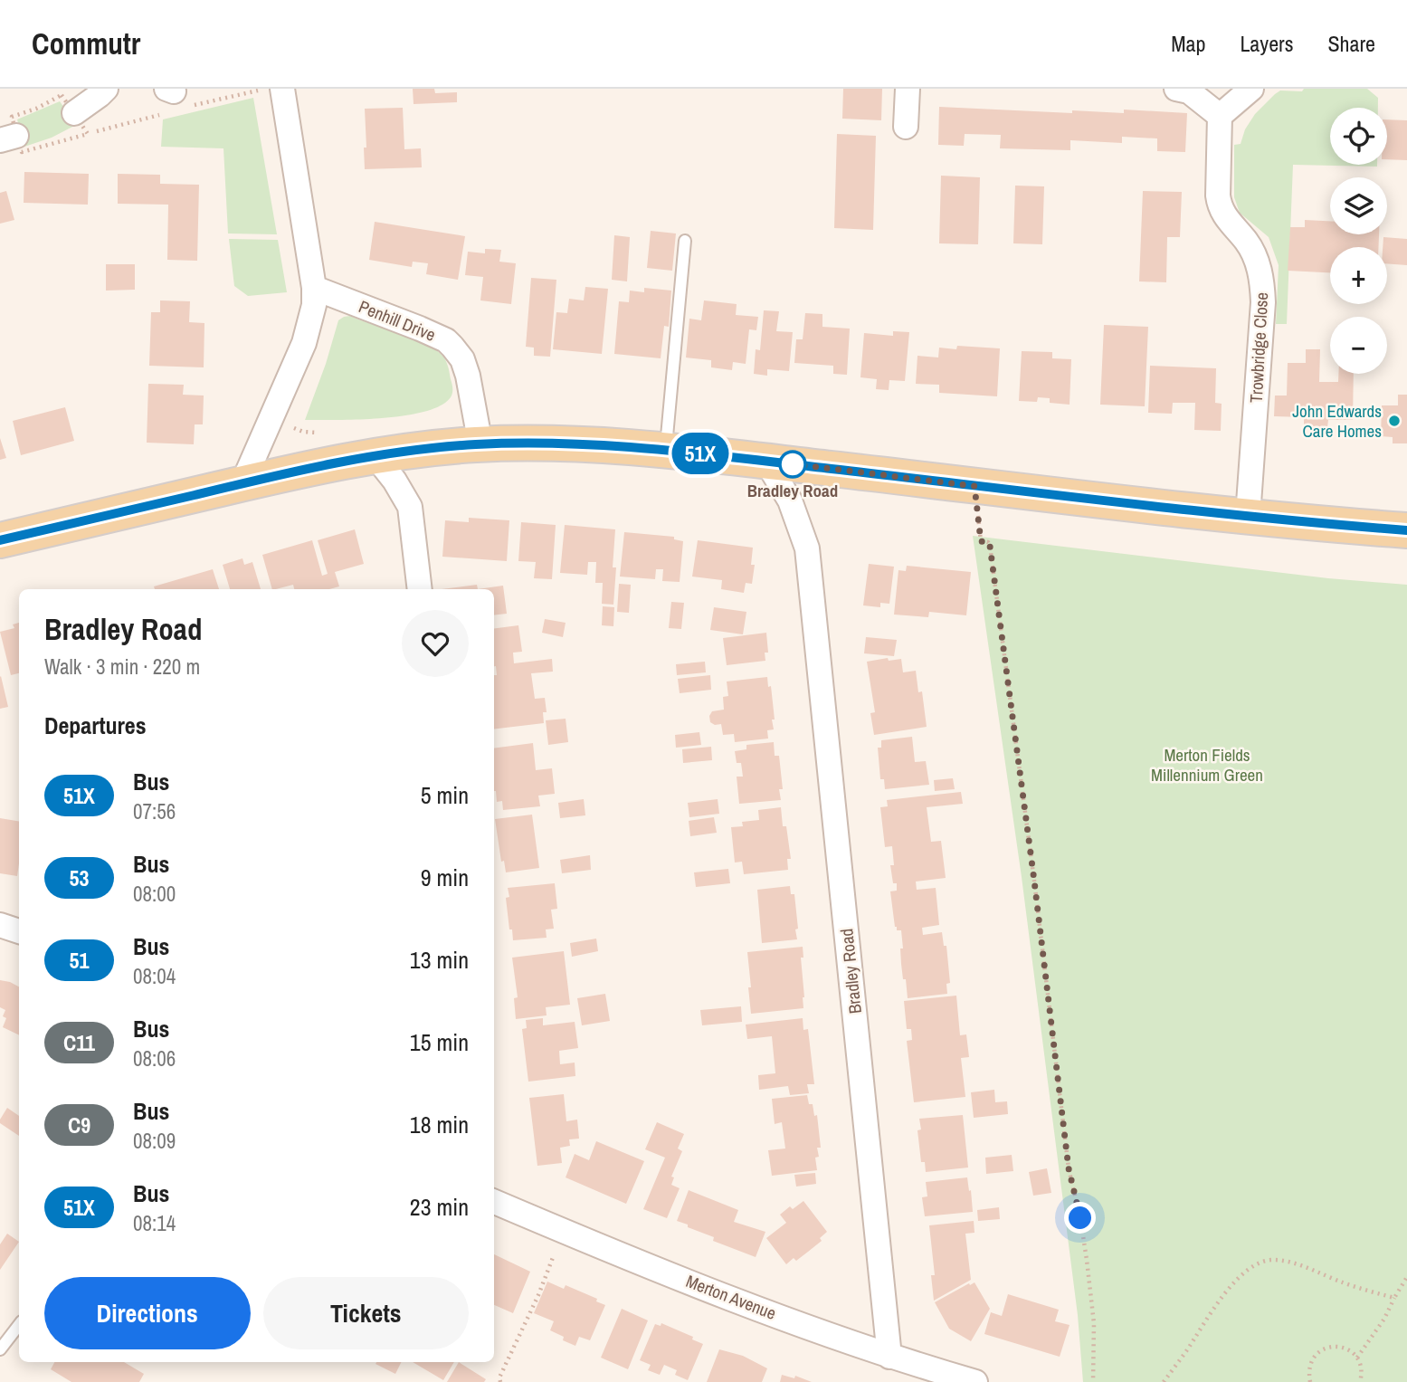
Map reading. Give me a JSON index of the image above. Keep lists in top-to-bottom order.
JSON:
{
  "streets": {
    "street": [
      "Penhill Drive",
      "Trowbridge Close",
      "Bradley Road",
      "Merton Avenue"
    ]
  },
  "crossings": [
    ["Bradley Road", "Merton Avenue"]
  ],
  "parks": ["Merton Fields Millennium Green"],
  "places": ["John Edwards Care Homes", "Bradley Road"],
  "lines": ["bus line 51X"],
  "page": {
    "header": "Commutr",
    "nav": ["Map", "Layers", "Share"],
    "on_map": "51X",
    "map_buttons": ["+", "−"],
    "heading": [
      ["Bradley Road", "Walk · 3 min · 220 m"],
      "Departures"
    ],
    "list": [
      {
        "mark": "51X",
        "name": "Bus",
        "note": "07:56",
        "value": "5 min"
      },
      {
        "mark": "53",
        "name": "Bus",
        "note": "08:00",
        "value": "9 min"
      },
      {
        "mark": "51",
        "name": "Bus",
        "note": "08:04",
        "value": "13 min"
      },
      {
        "mark": "C11",
        "name": "Bus",
        "note": "08:06",
        "value": "15 min"
      },
      {
        "mark": "C9",
        "name": "Bus",
        "note": "08:09",
        "value": "18 min"
      },
      {
        "mark": "51X",
        "name": "Bus",
        "note": "08:14",
        "value": "23 min"
      }
    ],
    "buttons": ["Directions", "Tickets"]
  }
}
